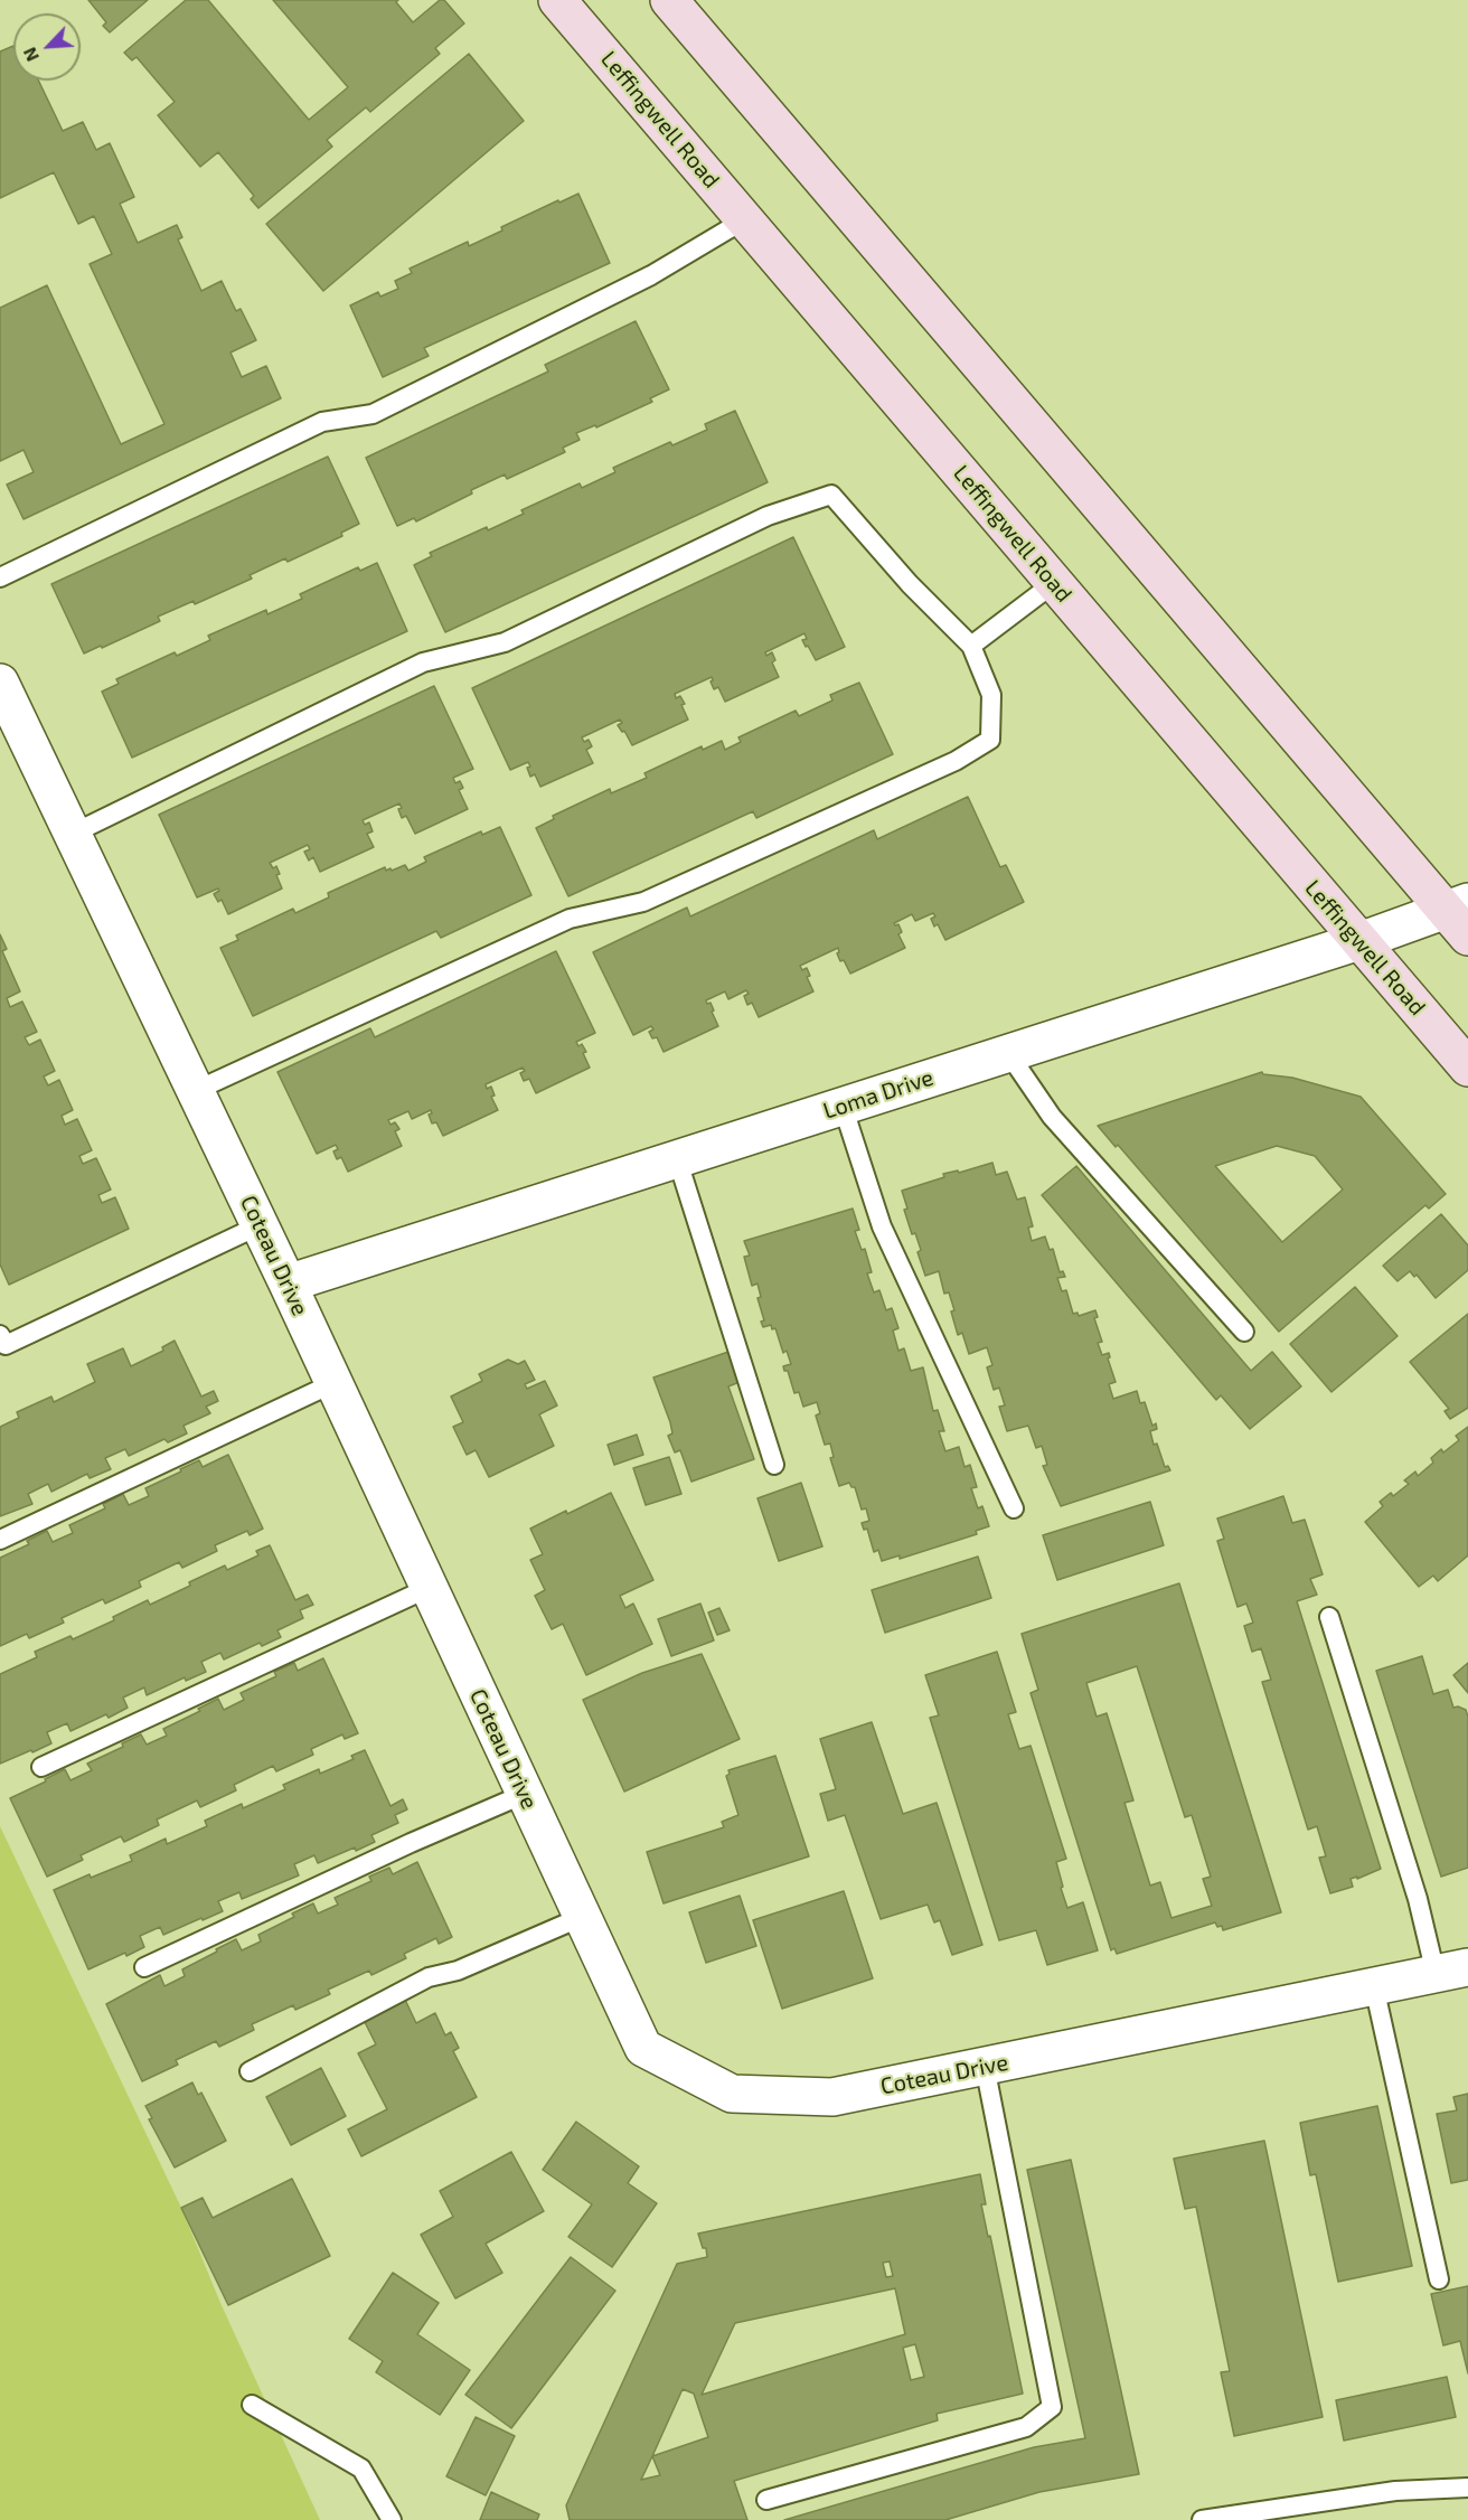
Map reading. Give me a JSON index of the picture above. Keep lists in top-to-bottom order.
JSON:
{
  "streets": {
    "main road": ["Leffingwell Road"],
    "street": ["Loma Drive", "Coteau Drive"]
  },
  "crossings": [
    ["Leffingwell Road", "Loma Drive"],
    ["Loma Drive", "Coteau Drive"]
  ],
  "north": "bottom left"
}
